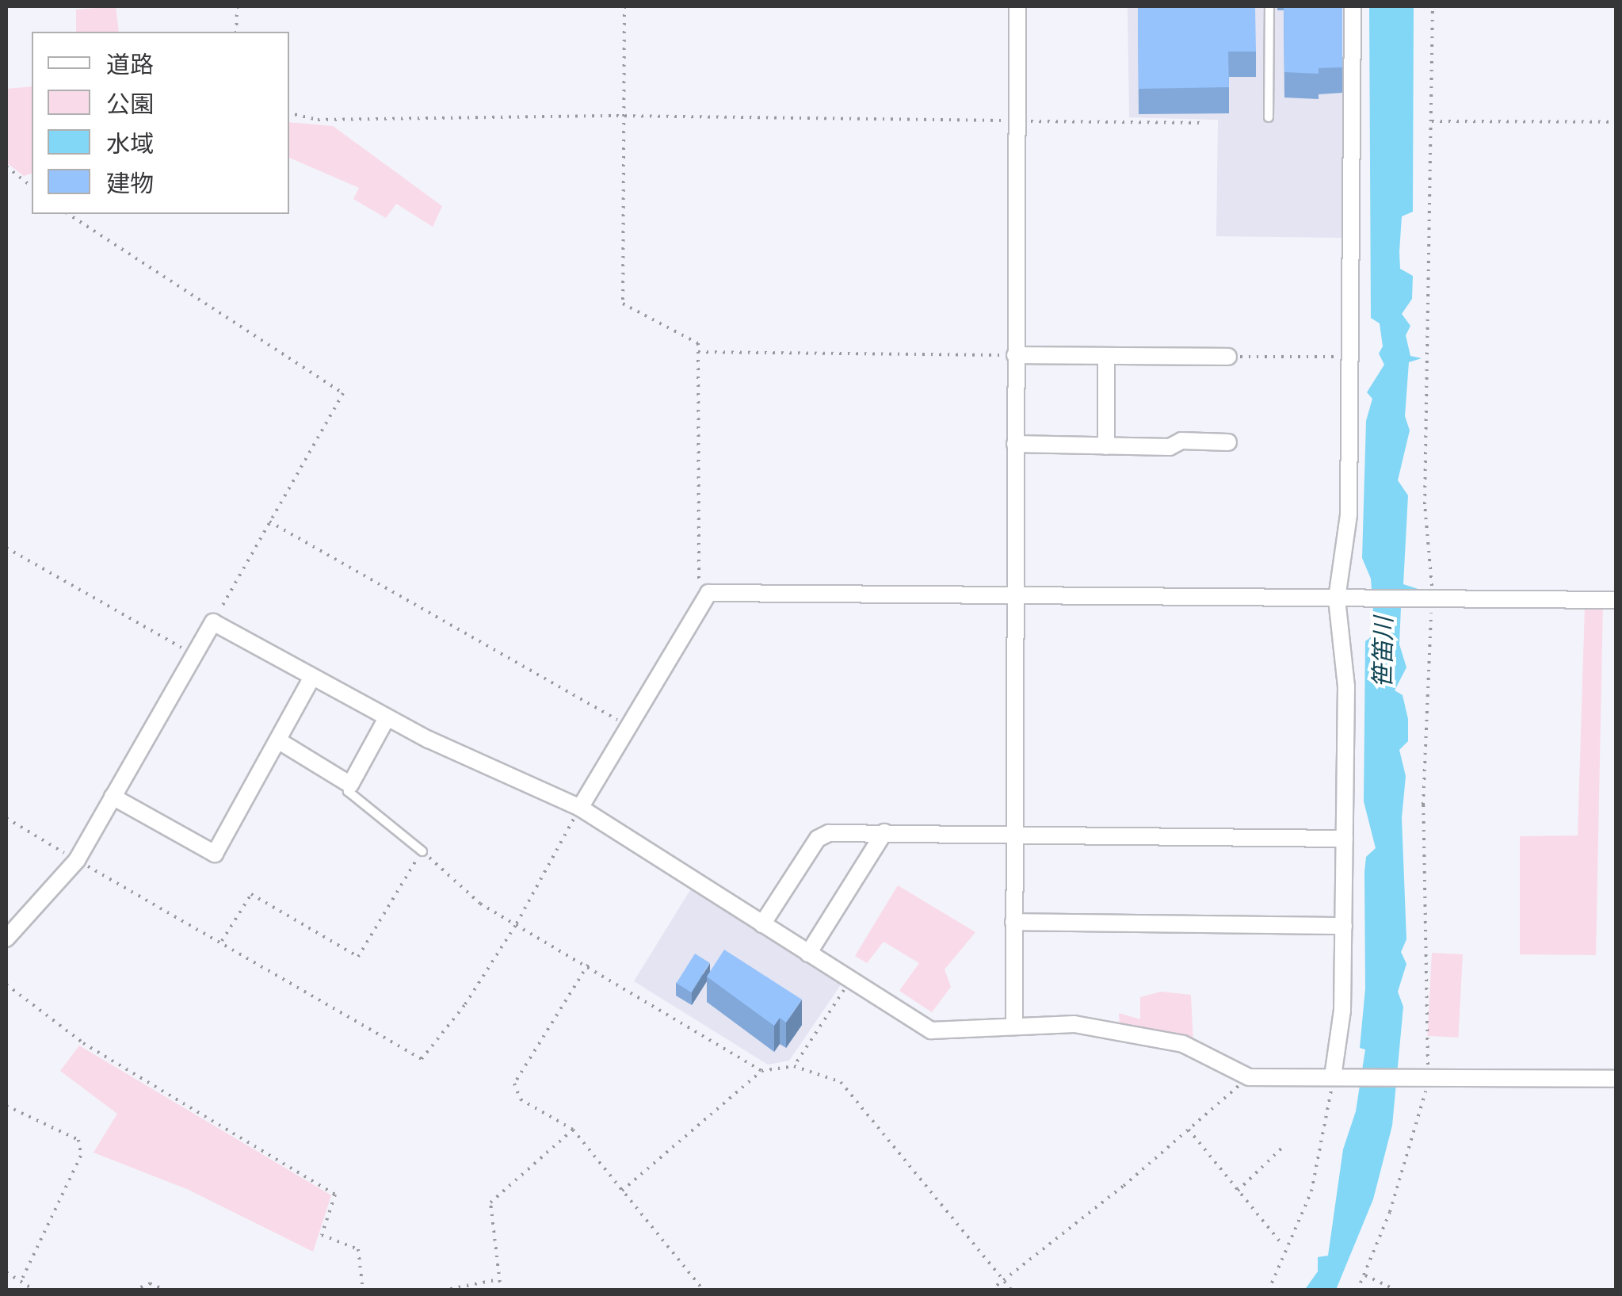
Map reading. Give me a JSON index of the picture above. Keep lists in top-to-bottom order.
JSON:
{
  "water": ["笹笛川"],
  "legend": [
    "道路",
    "公園",
    "水域",
    "建物"
  ]
}
